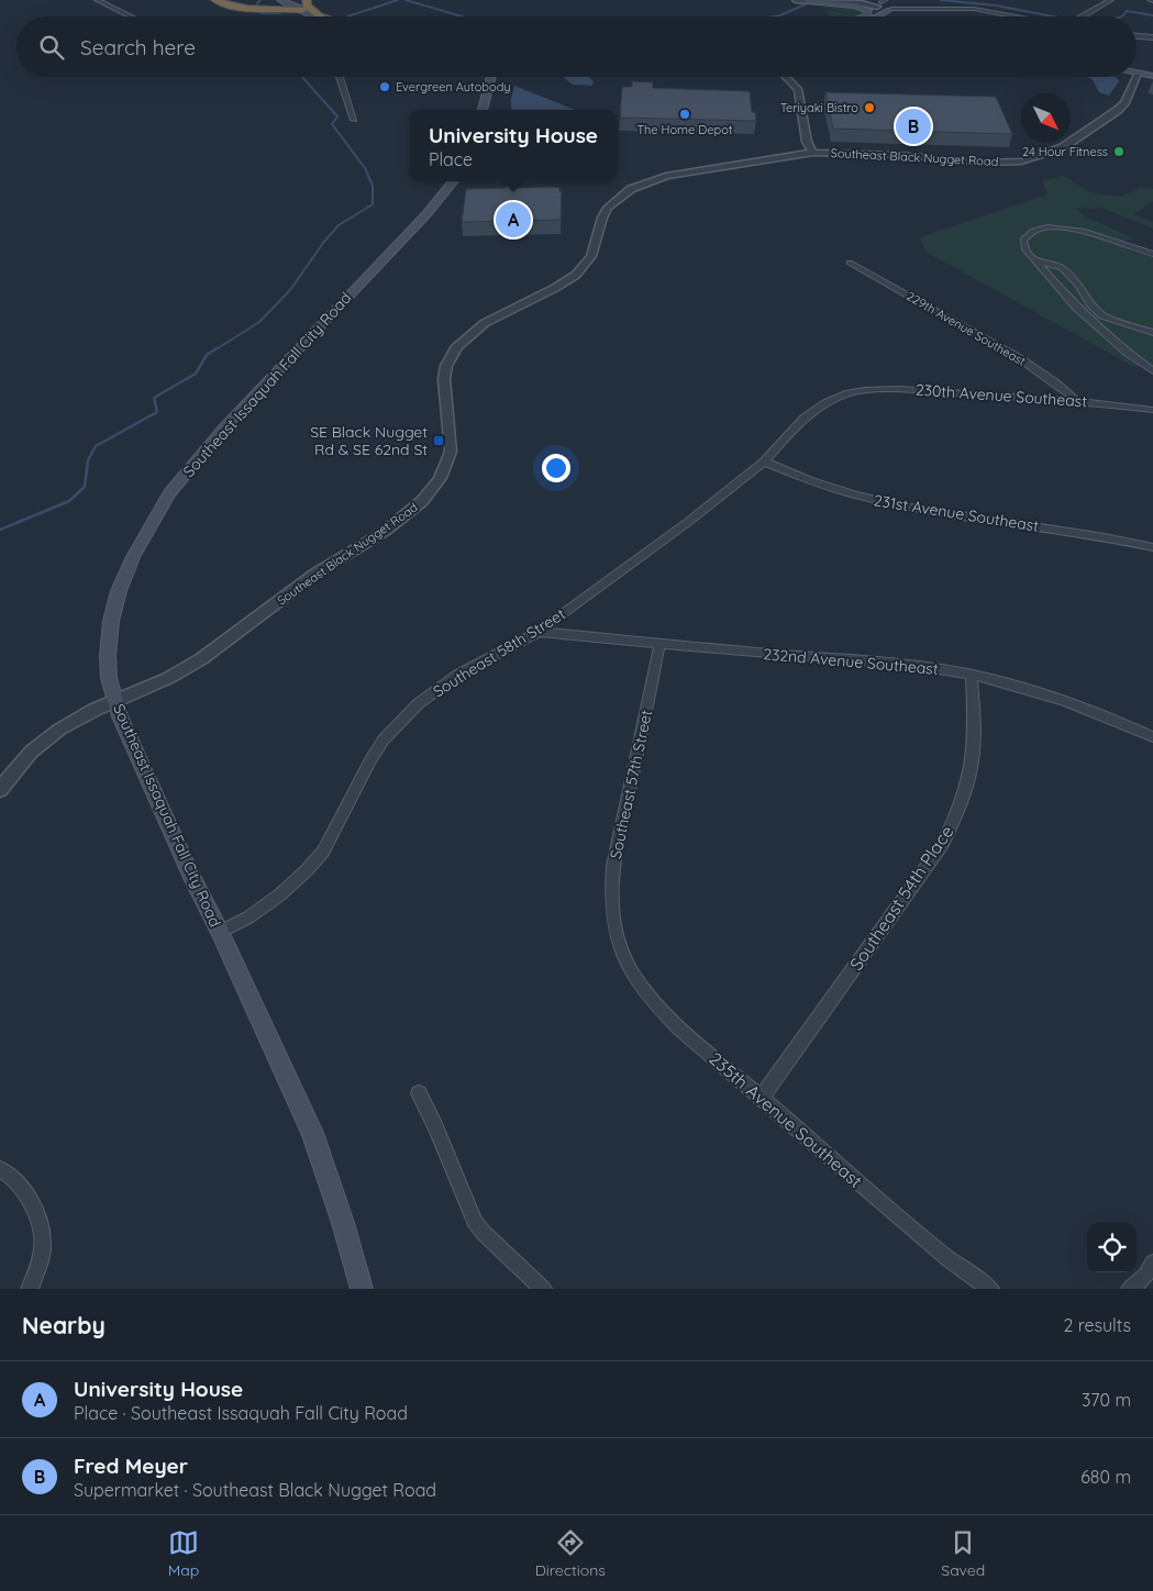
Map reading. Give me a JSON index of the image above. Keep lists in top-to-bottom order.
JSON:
{
  "streets": {
    "main road": ["Southeast Issaquah Fall City Road"],
    "street": [
      "Southeast Black Nugget Road",
      "229th Avenue Southeast",
      "230th Avenue Southeast",
      "231st Avenue Southeast",
      "Southeast 58th Street",
      "232nd Avenue Southeast",
      "Southeast 57th Street",
      "Southeast 54th Place",
      "235th Avenue Southeast"
    ]
  },
  "crossings": [
    ["Southeast Black Nugget Road", "Southeast Issaquah Fall City Road"],
    ["229th Avenue Southeast", "230th Avenue Southeast"],
    ["Southeast Issaquah Fall City Road", "Southeast 58th Street"],
    ["230th Avenue Southeast", "Southeast 58th Street"],
    ["231st Avenue Southeast", "Southeast 58th Street"],
    ["Southeast 58th Street", "232nd Avenue Southeast"],
    ["232nd Avenue Southeast", "Southeast 57th Street"],
    ["232nd Avenue Southeast", "Southeast 54th Place"],
    ["Southeast 57th Street", "235th Avenue Southeast"],
    ["Southeast 54th Place", "235th Avenue Southeast"]
  ],
  "places": {
    "other": [
      "Evergreen Autobody",
      "Teriyaki Bistro",
      "The Home Depot",
      "24 Hour Fitness"
    ],
    "transit": ["SE Black Nugget Rd & SE 62nd St"]
  },
  "north": "bottom right",
  "page": {
    "search": "Search here",
    "pins": ["B", "A"],
    "popup": ["University House", "Place"],
    "heading": ["Nearby", "2 results"],
    "list": [
      {
        "mark": "A",
        "name": "University House",
        "note": "Place · Southeast Issaquah Fall City Road",
        "value": "370 m"
      },
      {
        "mark": "B",
        "name": "Fred Meyer",
        "note": "Supermarket · Southeast Black Nugget Road",
        "value": "680 m"
      }
    ],
    "nav": ["Map", "Directions", "Saved"]
  }
}
